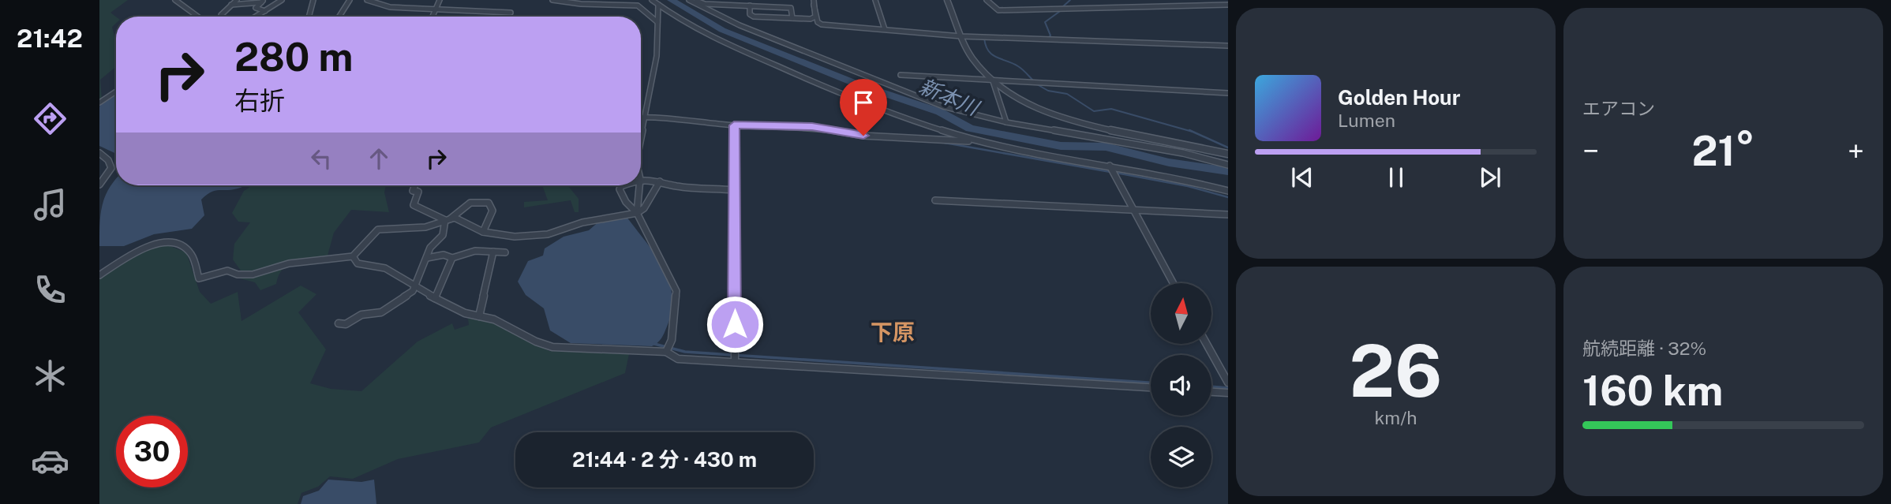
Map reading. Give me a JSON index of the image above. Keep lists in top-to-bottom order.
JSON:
{
  "districts": ["下原"],
  "water": ["新本川"],
  "north": "top",
  "page": {
    "tabs": "21:42",
    "tile": [
      "エアコン",
      ["26", "km/h"],
      ["航続距離 · 32%", "160 km"]
    ],
    "turn": ["280 m", "右折"],
    "song": ["Golden Hour", "Lumen"],
    "heat": ["−", "21°", "+"],
    "limit": "30",
    "trip": "21:44 · 2 分 · 430 m"
  }
}
